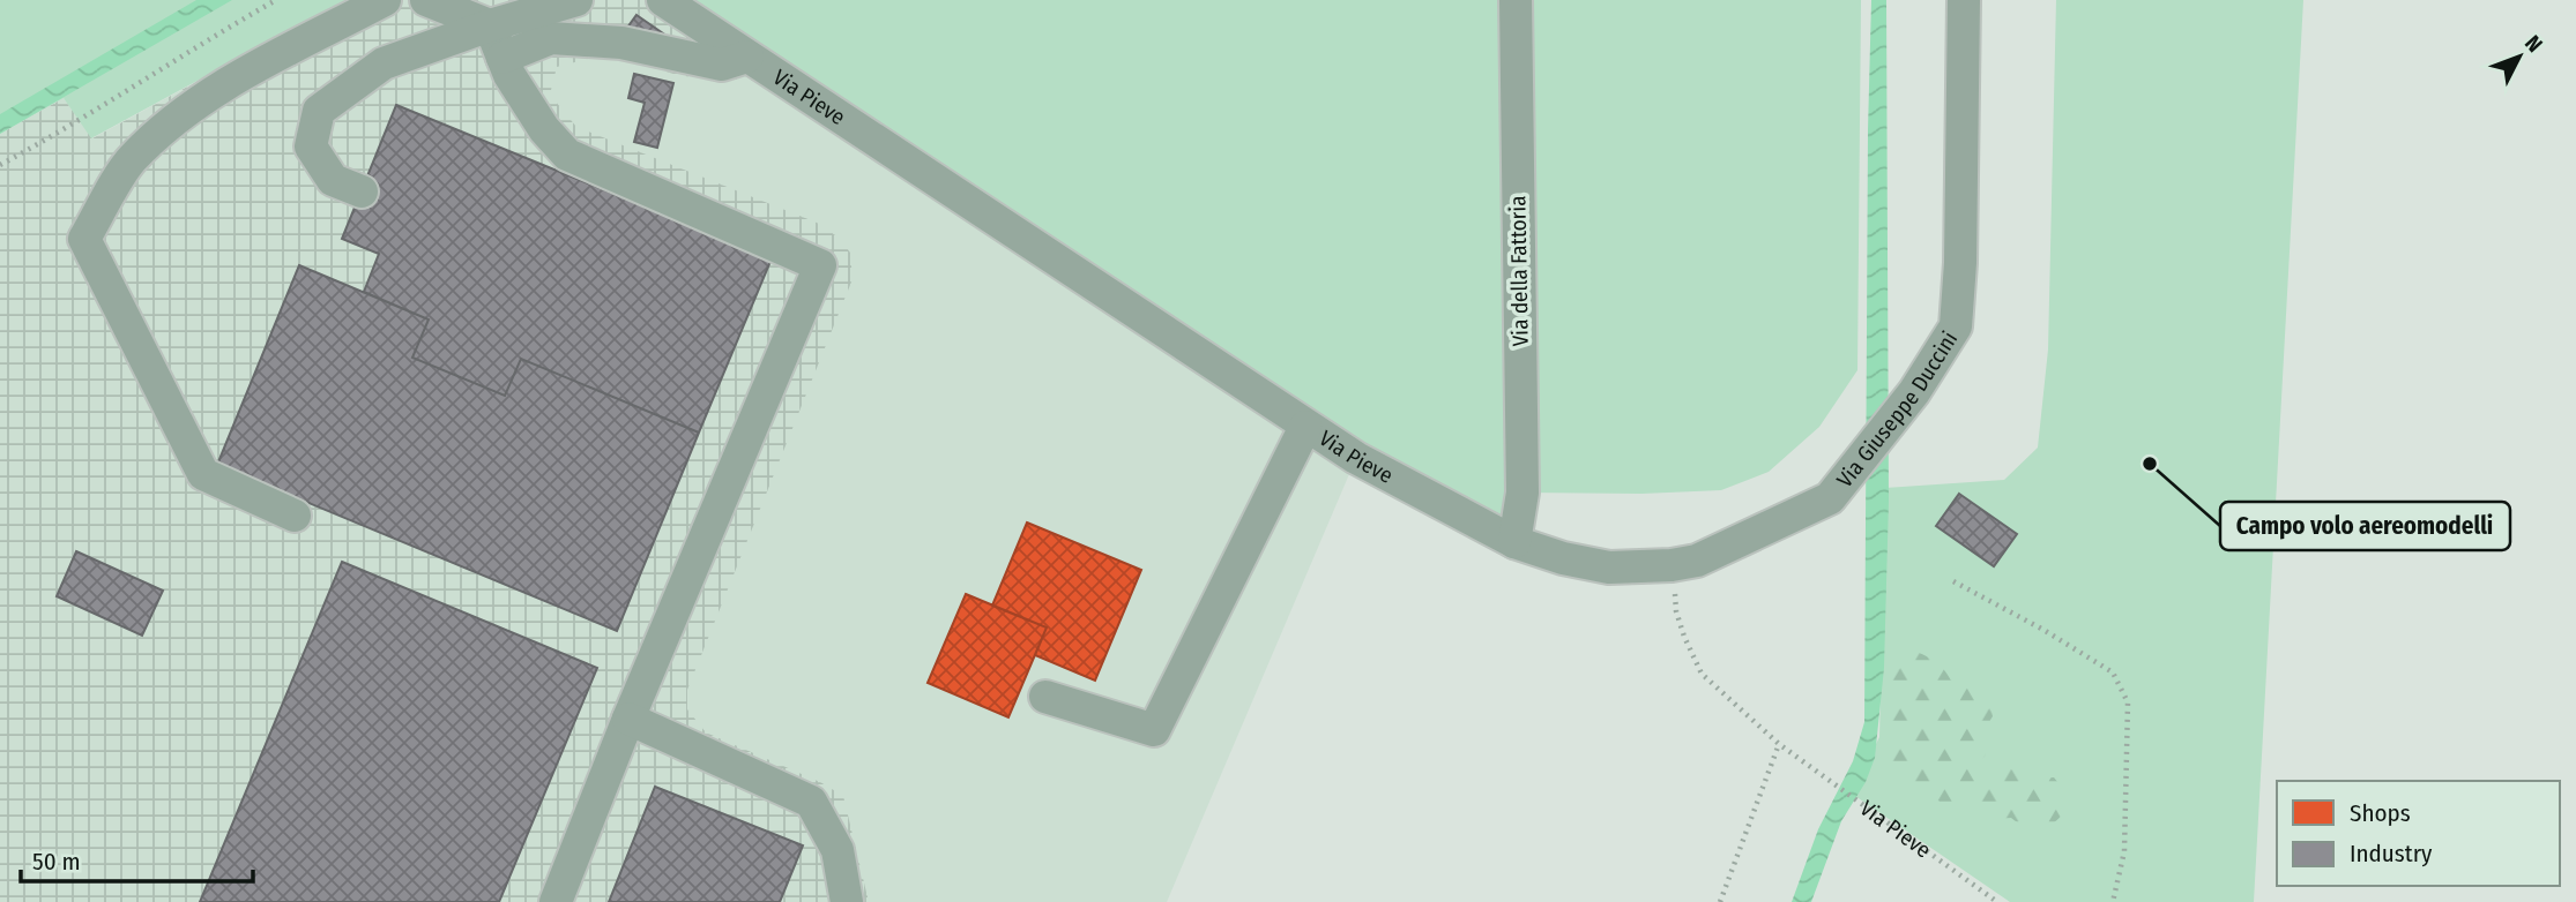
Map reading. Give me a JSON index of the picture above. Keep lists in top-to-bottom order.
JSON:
{
  "streets": {
    "street": ["Via Pieve", "Via della Fattoria", "Via Giuseppe Duccini"]
  },
  "crossings": [
    ["Via Pieve", "Via della Fattoria"],
    ["Via Pieve", "Via Giuseppe Duccini"]
  ],
  "places": ["Campo volo aereomodelli"],
  "legend": ["Shops", "Industry"],
  "scale_bar": "50 m",
  "north": "top right"
}
